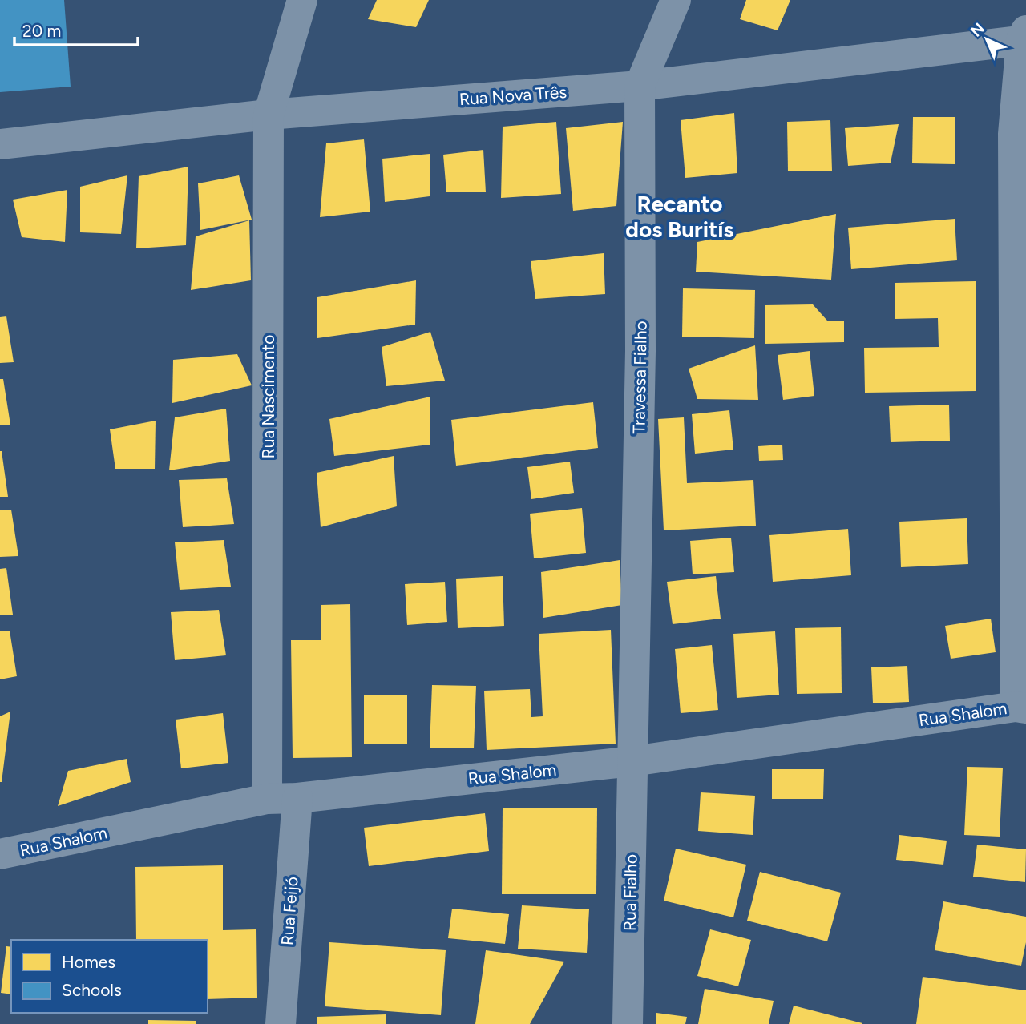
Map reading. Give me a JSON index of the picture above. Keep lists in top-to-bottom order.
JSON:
{
  "streets": {
    "street": [
      "Rua Nova Três",
      "Travessa Fialho",
      "Rua Nascimento",
      "Rua Shalom",
      "Rua Fialho",
      "Rua Feijó"
    ]
  },
  "crossings": [
    ["Rua Nova Três", "Travessa Fialho"],
    ["Rua Nova Três", "Rua Nascimento"],
    ["Travessa Fialho", "Rua Shalom"],
    ["Travessa Fialho", "Rua Fialho"],
    ["Rua Nascimento", "Rua Shalom"],
    ["Rua Shalom", "Rua Fialho"],
    ["Rua Shalom", "Rua Feijó"]
  ],
  "districts": ["Recanto dos Buritís"],
  "legend": ["Homes", "Schools"],
  "scale_bar": "20 m",
  "north": "top left"
}
